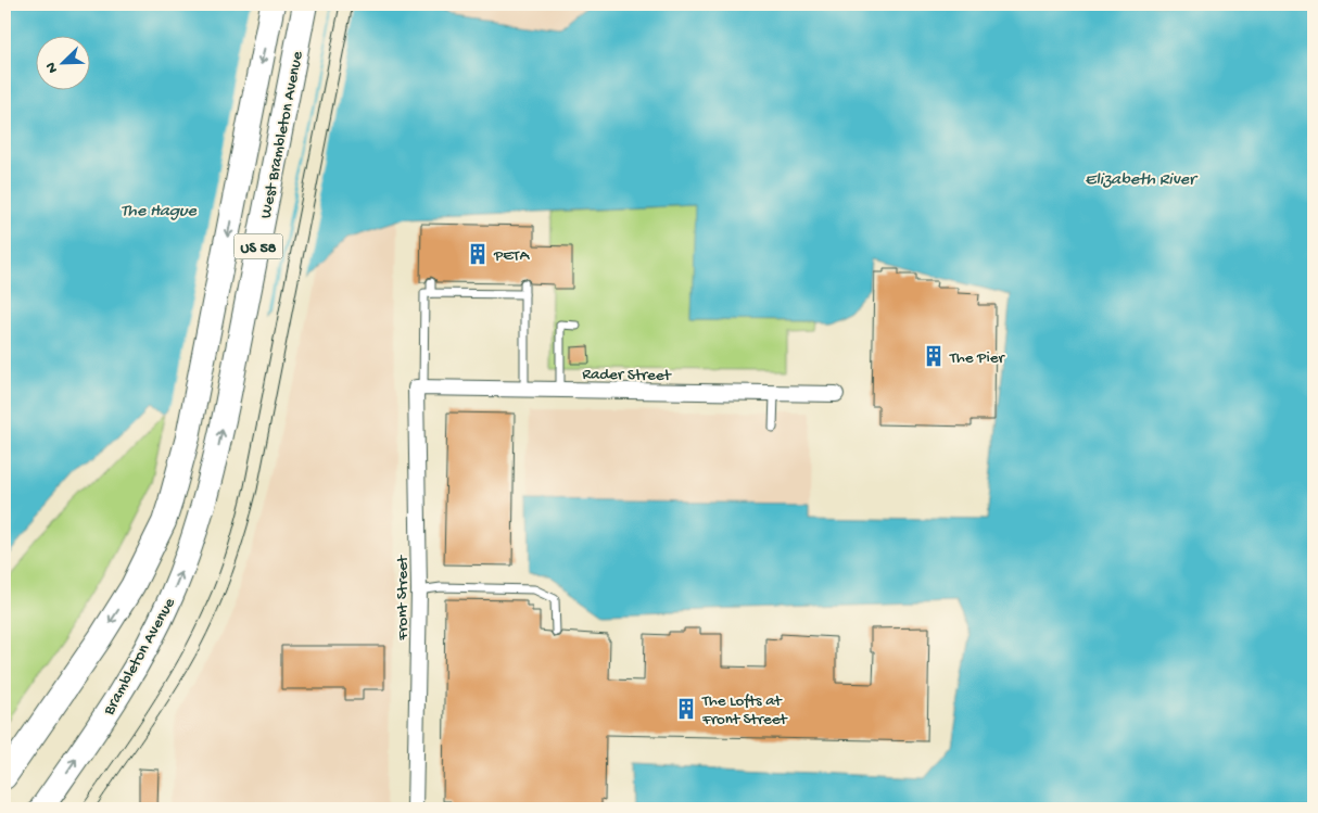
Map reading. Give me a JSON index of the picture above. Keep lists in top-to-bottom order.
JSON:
{
  "streets": {
    "main road": ["West Brambleton Avenue", "US 58", "Brambleton Avenue"],
    "street": ["Rader Street", "Front Street"]
  },
  "crossings": [
    ["West Brambleton Avenue", "Brambleton Avenue"],
    ["Rader Street", "Front Street"]
  ],
  "one_way": ["Brambleton Avenue"],
  "water": ["Elizabeth River", "The Hague"],
  "places": {
    "building": ["PETA", "The Pier", "The Lofts at Front Street"]
  },
  "north": "bottom left"
}
